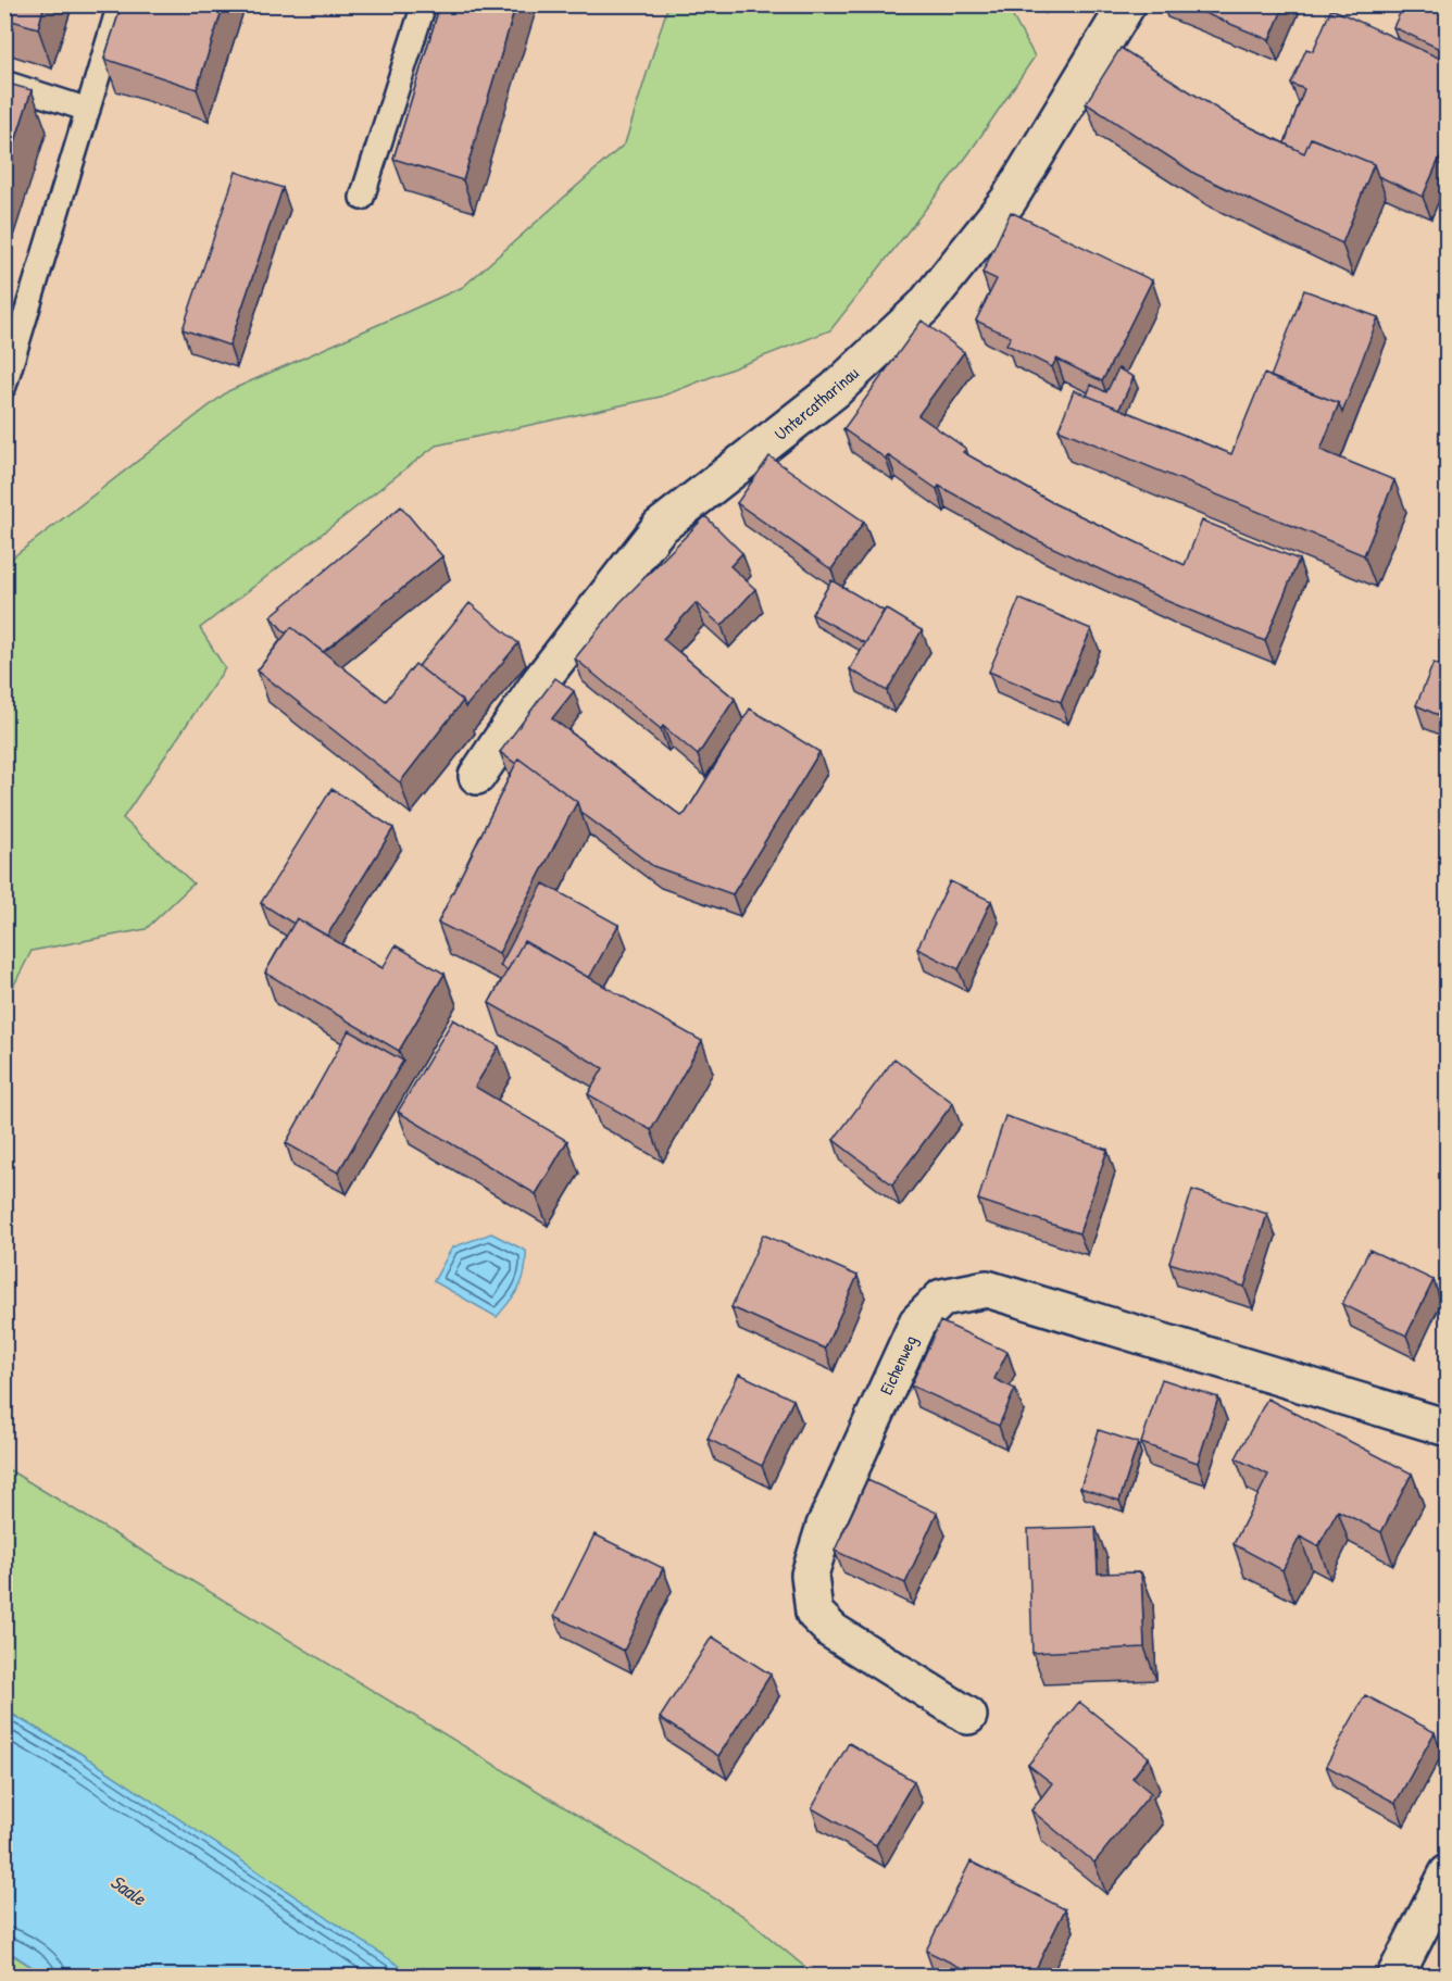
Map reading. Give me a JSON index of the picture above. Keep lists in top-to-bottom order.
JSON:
{
  "streets": {
    "street": ["Untercatharinau", "Eichenweg"]
  },
  "water": ["Saale"]
}
